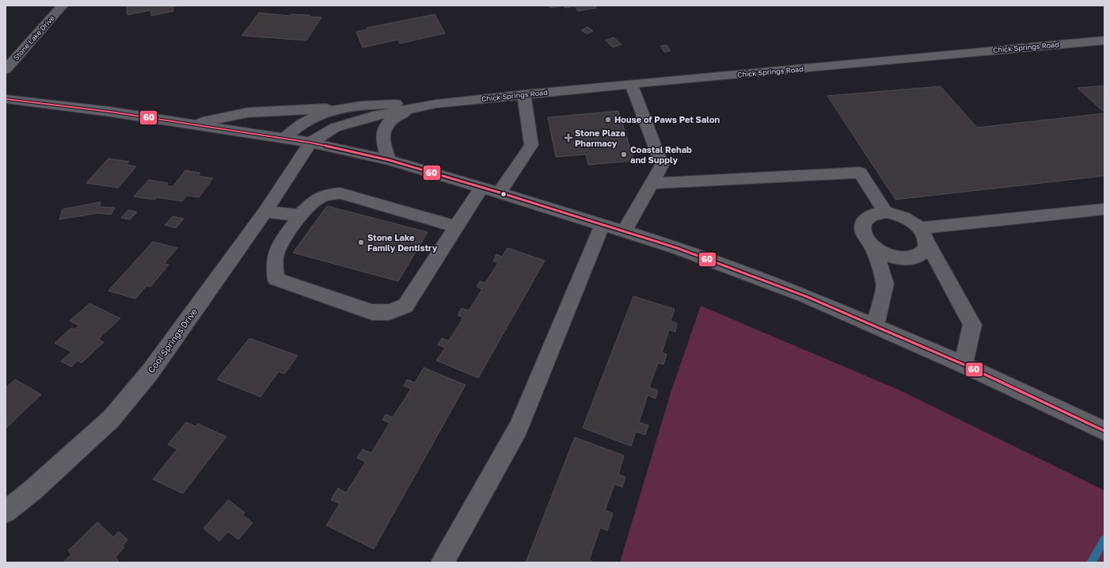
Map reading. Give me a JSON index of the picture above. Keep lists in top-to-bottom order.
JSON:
{
  "streets": {
    "street": ["Stone Lake Drive", "Chick Springs Road", "Cool Springs Drive"]
  },
  "crossings": [
    ["Chick Springs Road", "Cool Springs Drive"]
  ],
  "places": {
    "other": ["House of Paws Pet Salon", "Coastal Rehab and Supply", "Stone Lake Family Dentistry"],
    "health": ["Stone Plaza Pharmacy"]
  },
  "lines": ["transit line 60"]
}
